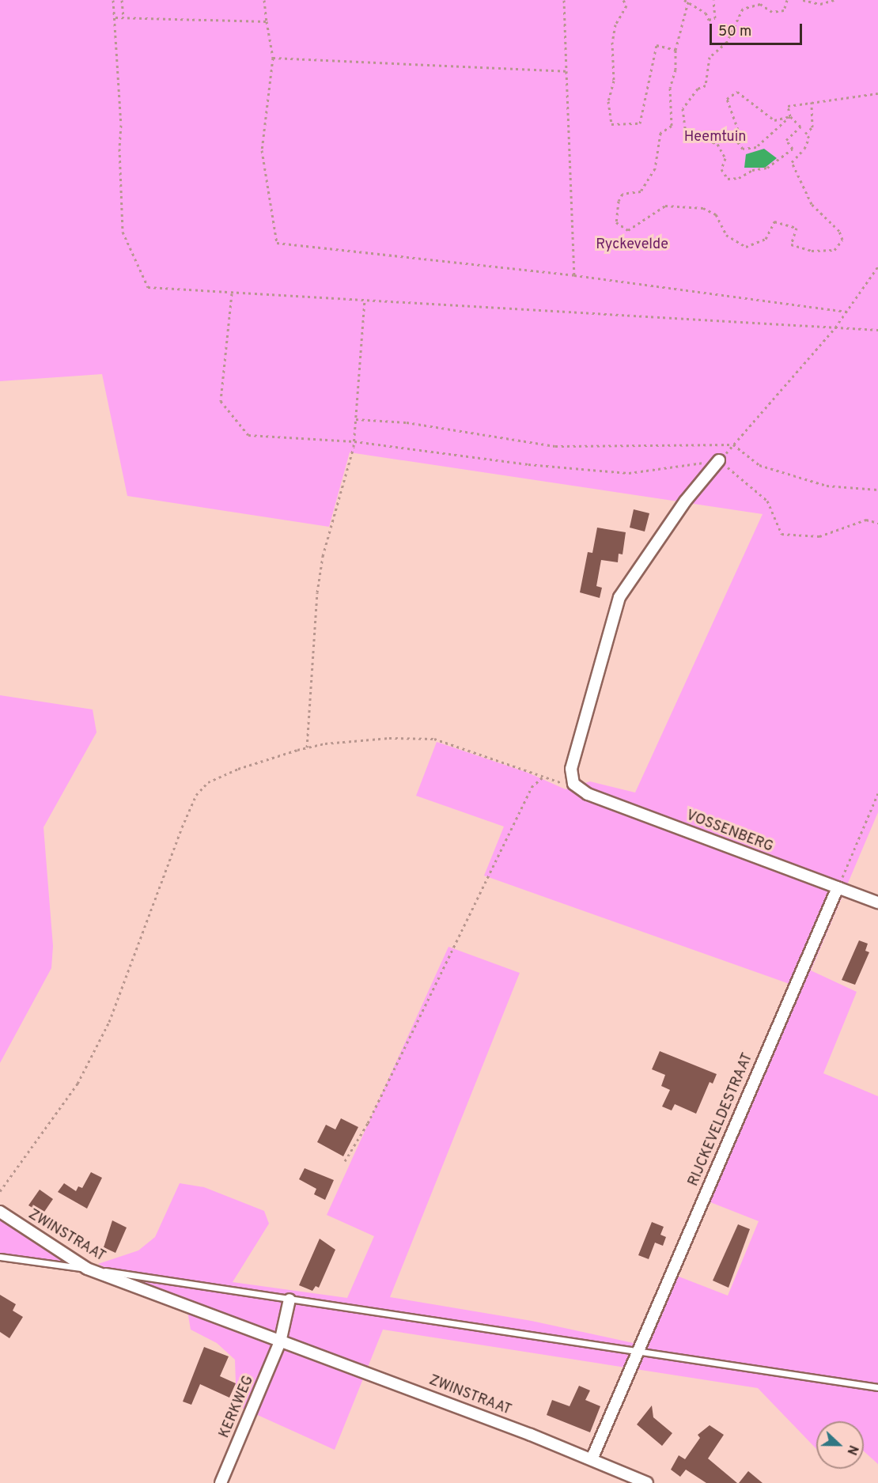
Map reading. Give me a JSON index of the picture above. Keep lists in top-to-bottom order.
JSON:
{
  "streets": {
    "street": [
      "VOSSENBERG",
      "RIJCKEVELDESTRAAT",
      "ZWINSTRAAT",
      "KERKWEG"
    ]
  },
  "crossings": [
    ["VOSSENBERG", "RIJCKEVELDESTRAAT"],
    ["RIJCKEVELDESTRAAT", "ZWINSTRAAT"],
    ["ZWINSTRAAT", "KERKWEG"]
  ],
  "parks": ["Heemtuin", "Ryckevelde"],
  "scale_bar": "50 m",
  "north": "right"
}
